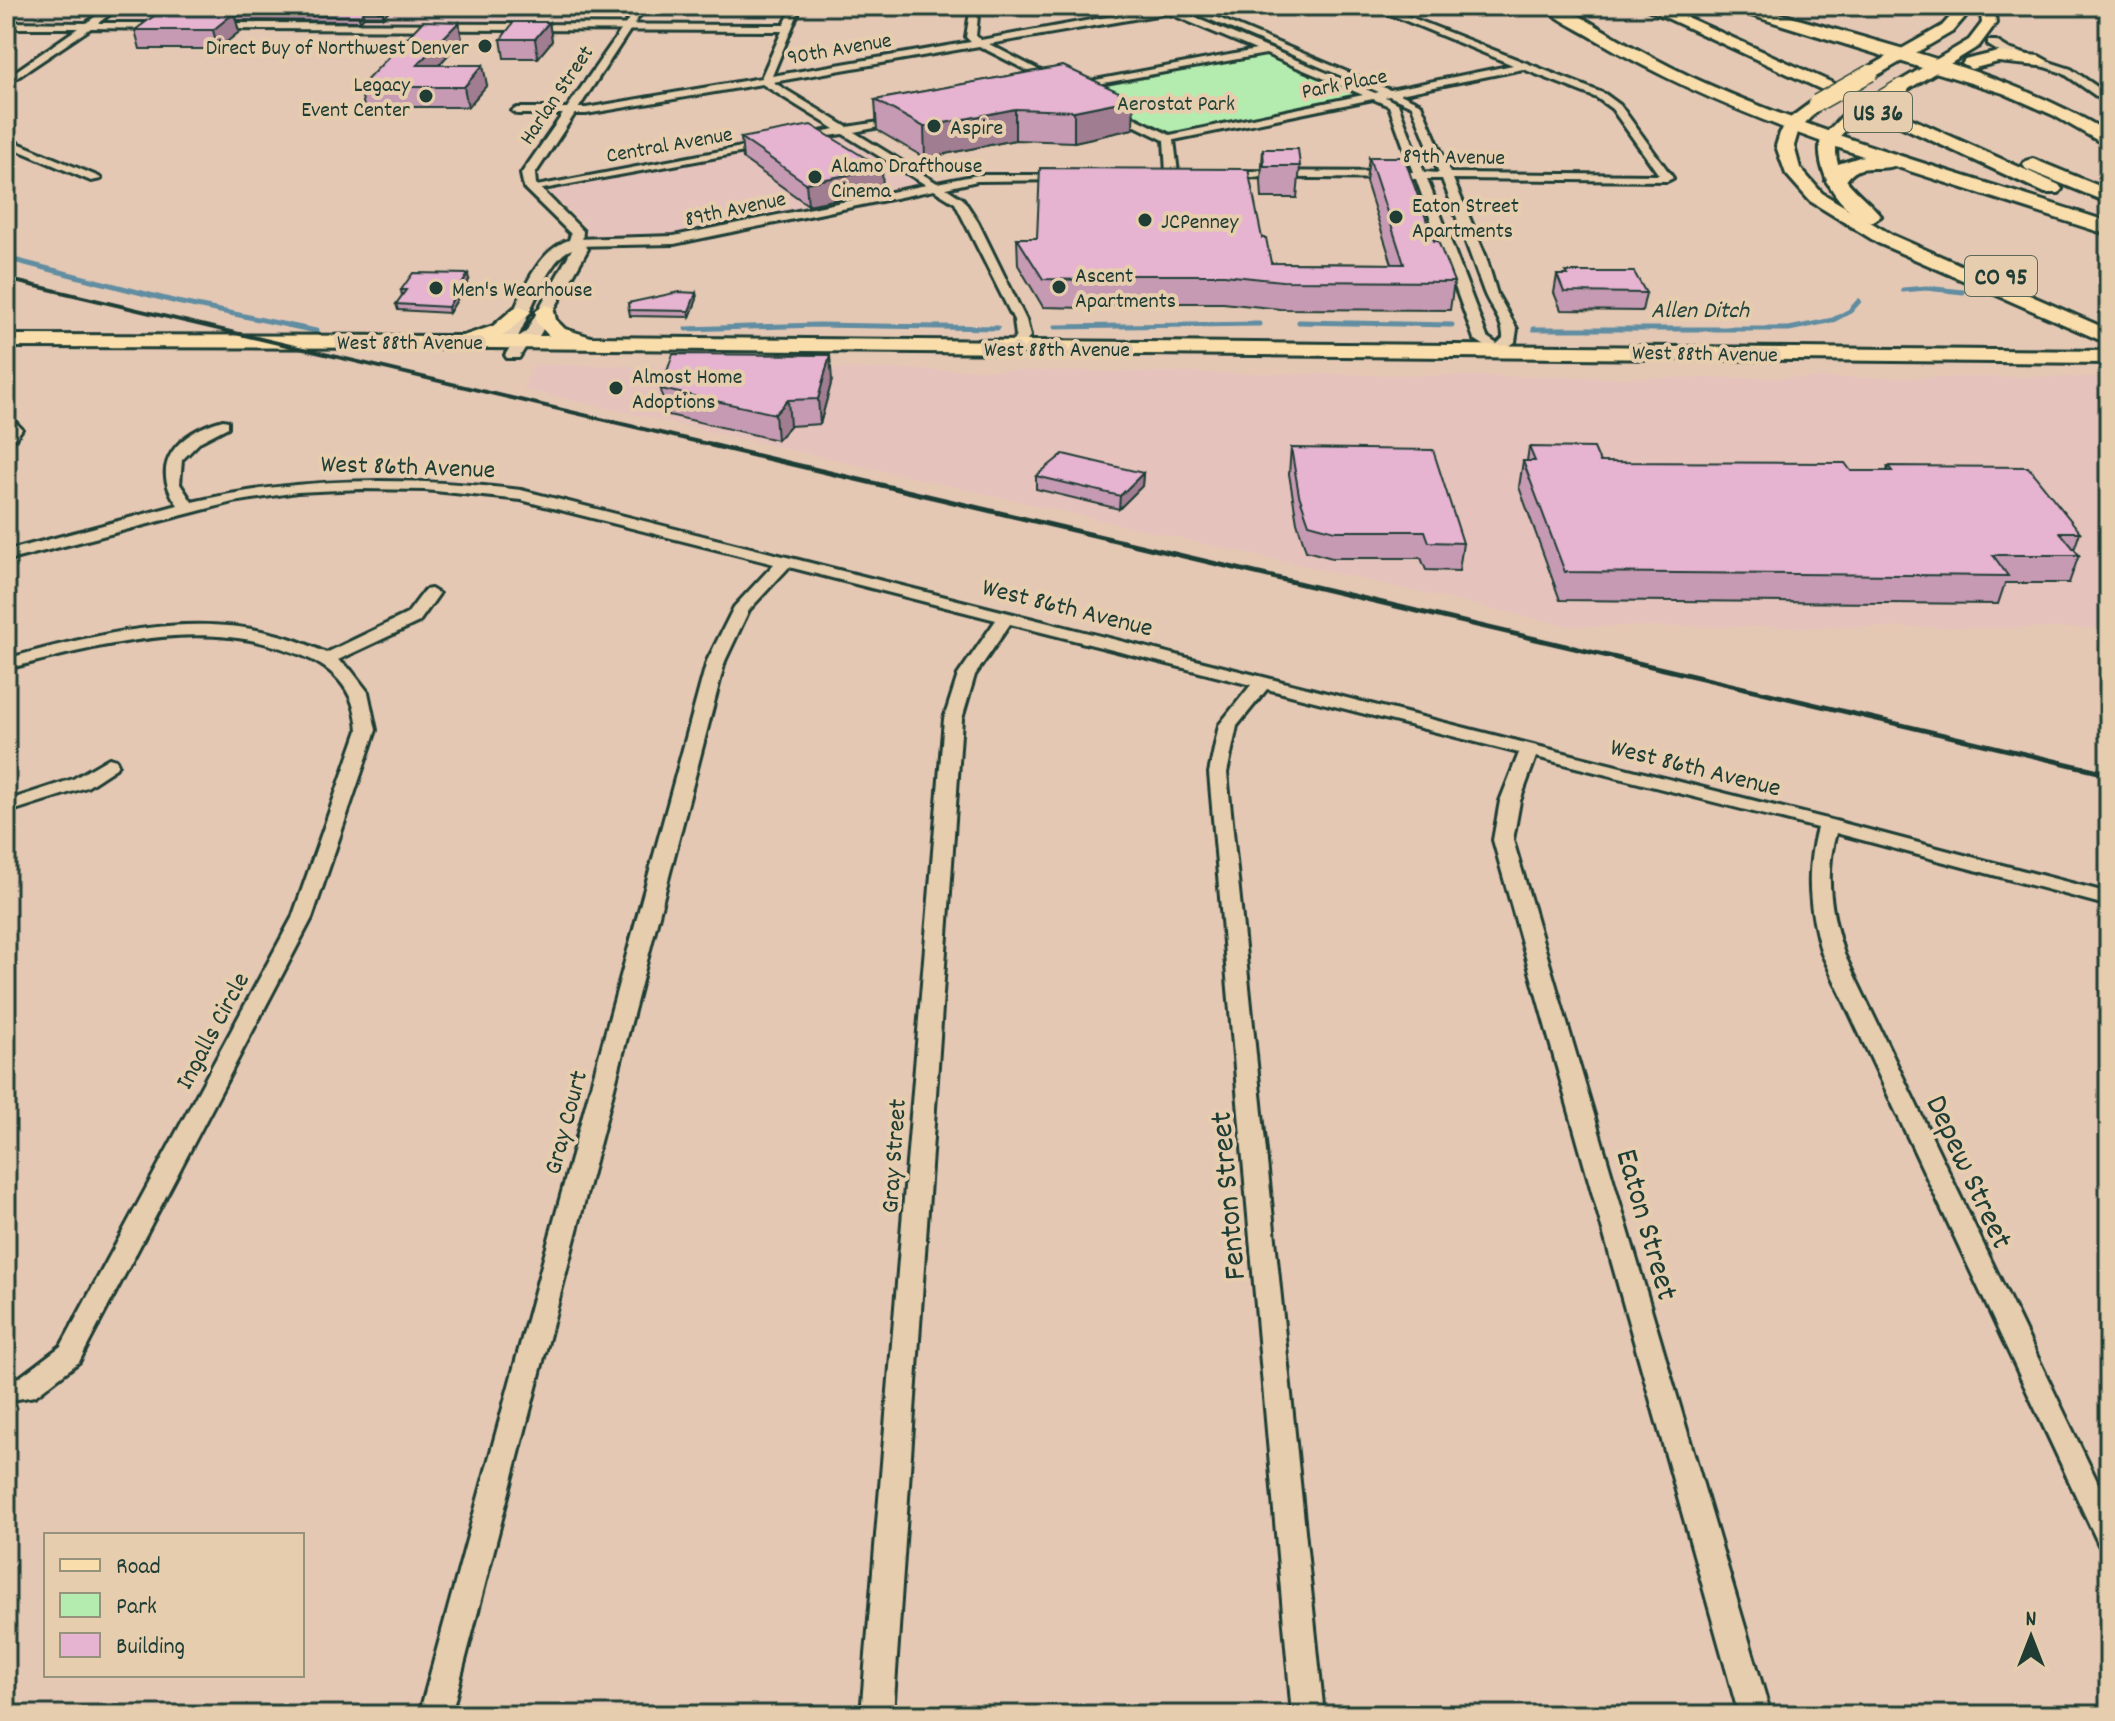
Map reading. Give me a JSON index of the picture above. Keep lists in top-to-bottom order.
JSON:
{
  "streets": {
    "highway": ["US 36"],
    "main road": ["CO 95", "West 88th Avenue"],
    "street": [
      "90th Avenue",
      "Park Place",
      "Harlan Street",
      "Central Avenue",
      "89th Avenue",
      "West 86th Avenue",
      "Ingalls Circle",
      "Gray Court",
      "Gray Street",
      "Depew Street",
      "Fenton Street",
      "Eaton Street"
    ]
  },
  "crossings": [
    ["90th Avenue", "Harlan Street"],
    ["Park Place", "89th Avenue"],
    ["Harlan Street", "Central Avenue"],
    ["West 86th Avenue", "Gray Court"],
    ["West 86th Avenue", "Gray Street"],
    ["West 86th Avenue", "Depew Street"],
    ["West 86th Avenue", "Fenton Street"],
    ["West 86th Avenue", "Eaton Street"]
  ],
  "water": ["Allen Ditch"],
  "parks": ["Aerostat Park"],
  "places": [
    "Direct Buy of Northwest Denver",
    "Legacy Event Center",
    "Aspire",
    "Alamo Drafthouse Cinema",
    "Eaton Street Apartments",
    "JCPenney",
    "Ascent Apartments",
    "Men's Wearhouse",
    "Almost Home Adoptions"
  ],
  "legend": ["Road", "Park", "Building"],
  "north": "top"
}
